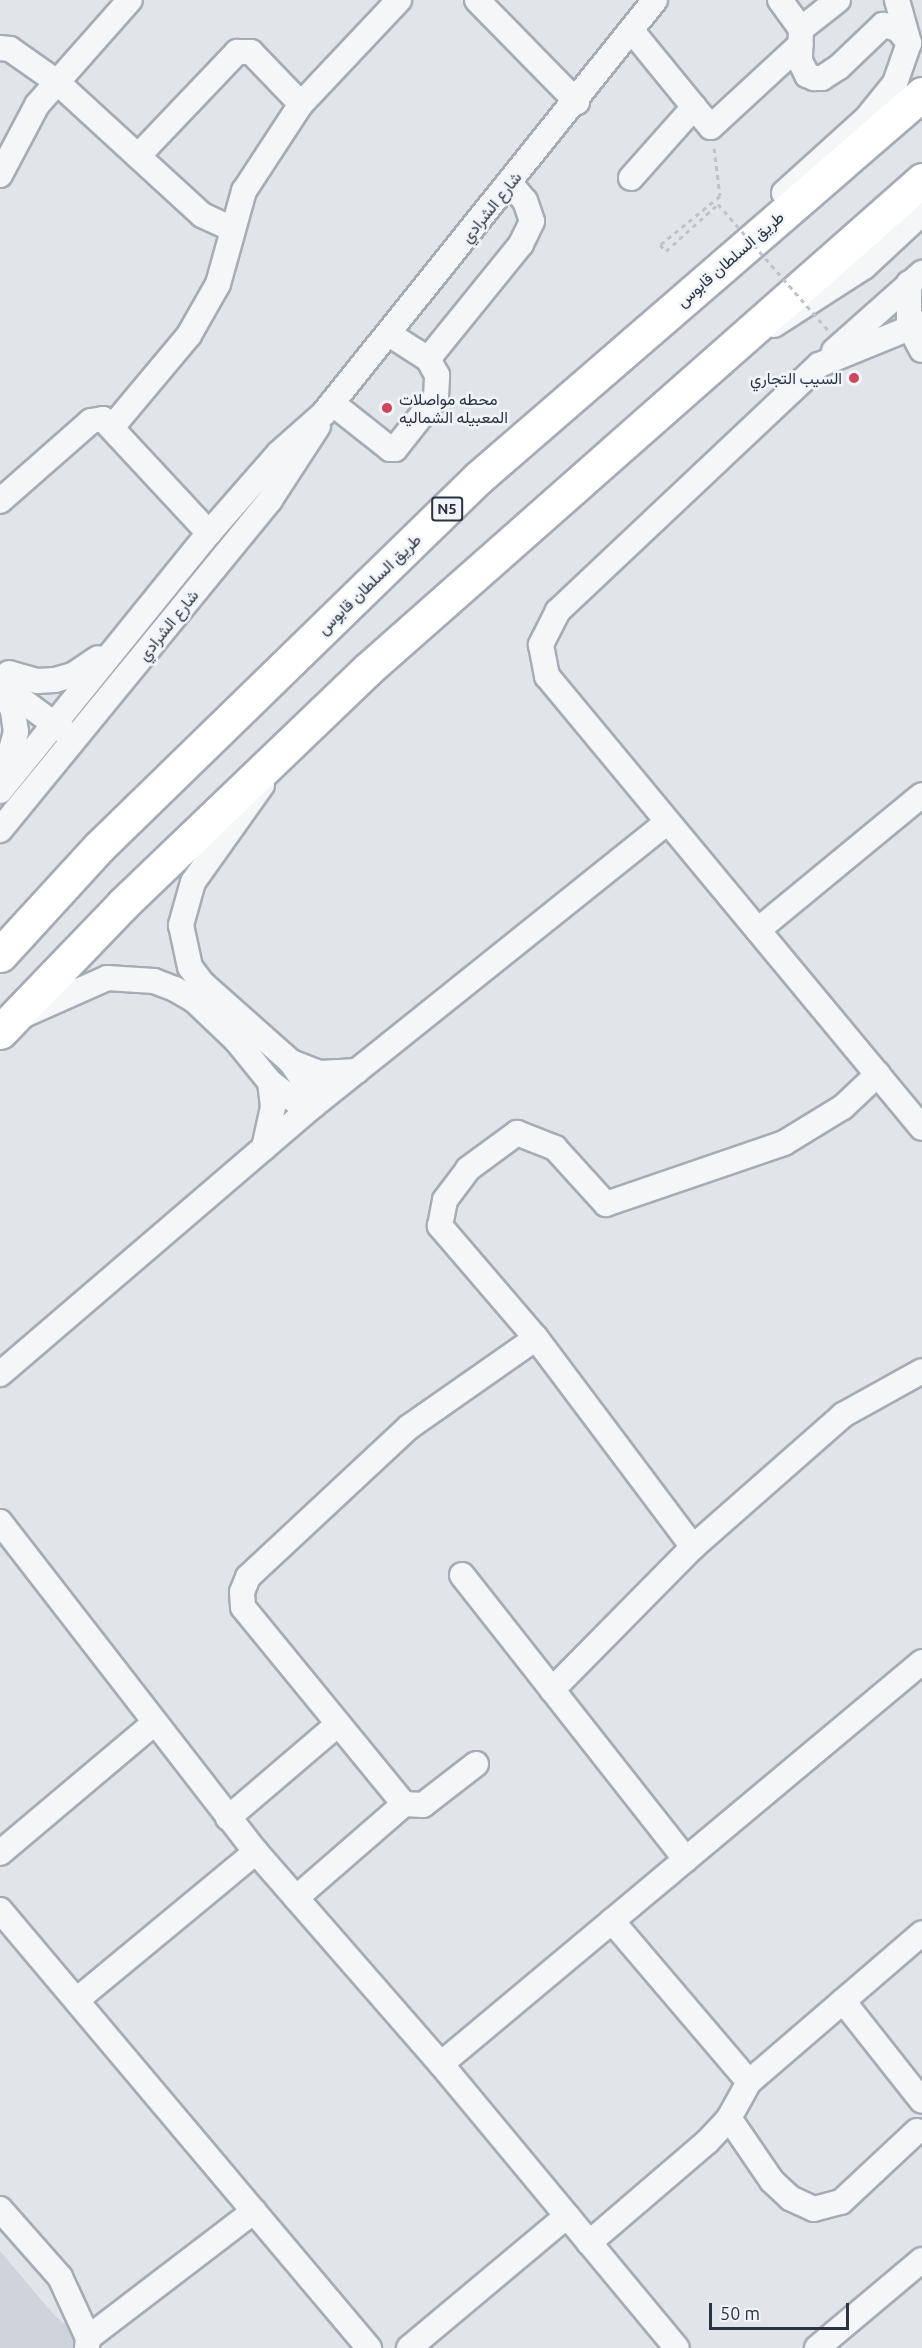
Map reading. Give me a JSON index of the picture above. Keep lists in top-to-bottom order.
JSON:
{
  "streets": {
    "highway": ["طريق السلطان قابوس", "N5"],
    "street": ["شارع الشرادي"]
  },
  "places": ["السيب التجاري", "محطه مواصلات المعبيله الشماليه"],
  "scale_bar": "50 m"
}
